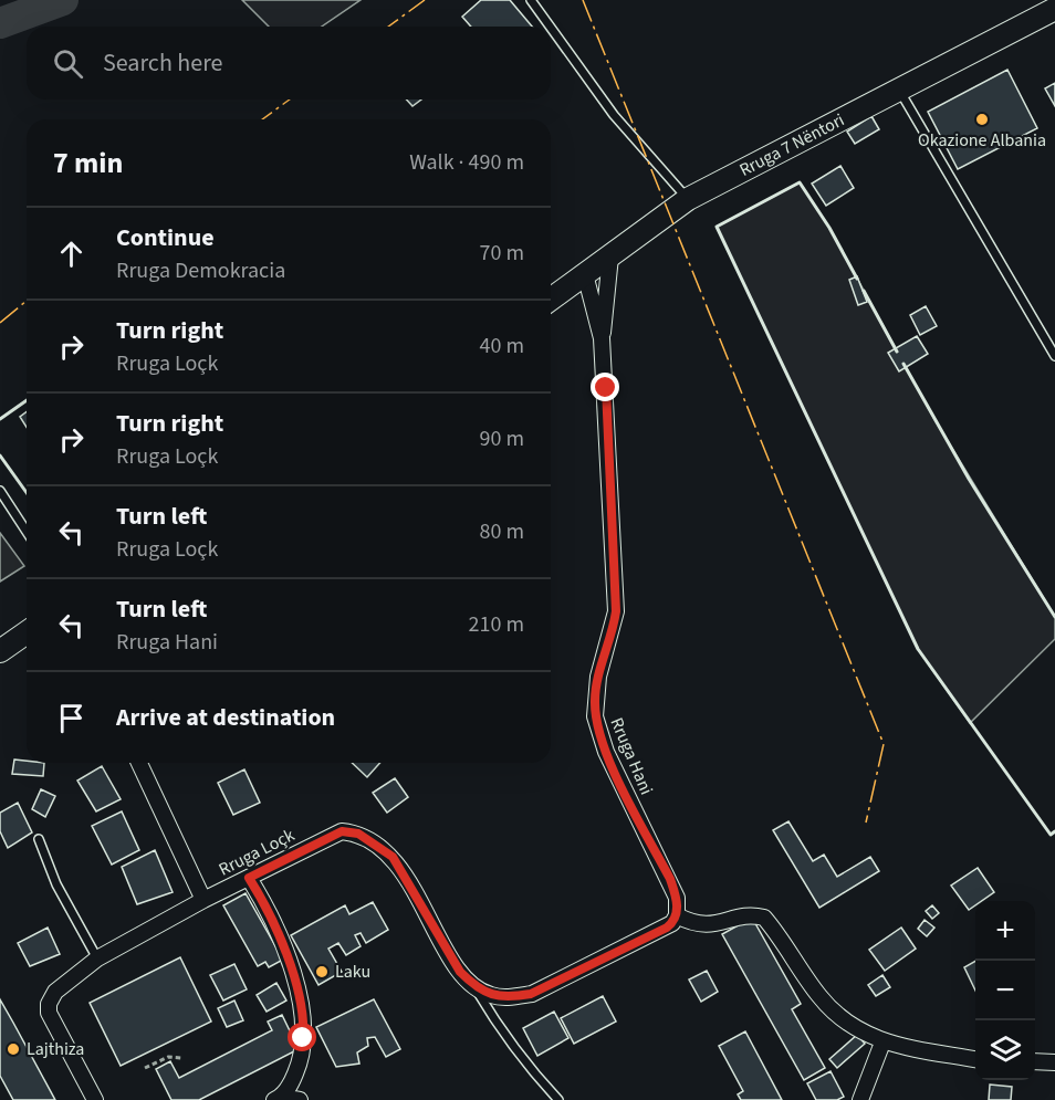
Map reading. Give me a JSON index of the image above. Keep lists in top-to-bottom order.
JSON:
{
  "streets": {
    "main road": ["Rruga 7 Nëntori"],
    "street": ["Rruga Hani", "Rruga Loçk"]
  },
  "crossings": [
    ["Rruga 7 Nëntori", "Rruga Hani"]
  ],
  "places": ["Okazione Albania", "Laku", "Lajthiza"],
  "page": {
    "search": "Search here",
    "heading": ["7 min", "Walk · 490 m"],
    "list": [
      ["Continue", "Rruga Demokracia", "70 m"],
      ["Turn right", "Rruga Loçk", "40 m"],
      ["Turn right", "Rruga Loçk", "90 m"],
      ["Turn left", "Rruga Loçk", "80 m"],
      ["Turn left", "Rruga Hani", "210 m"],
      "Arrive at destination"
    ],
    "map_buttons": ["+", "−"]
  }
}
